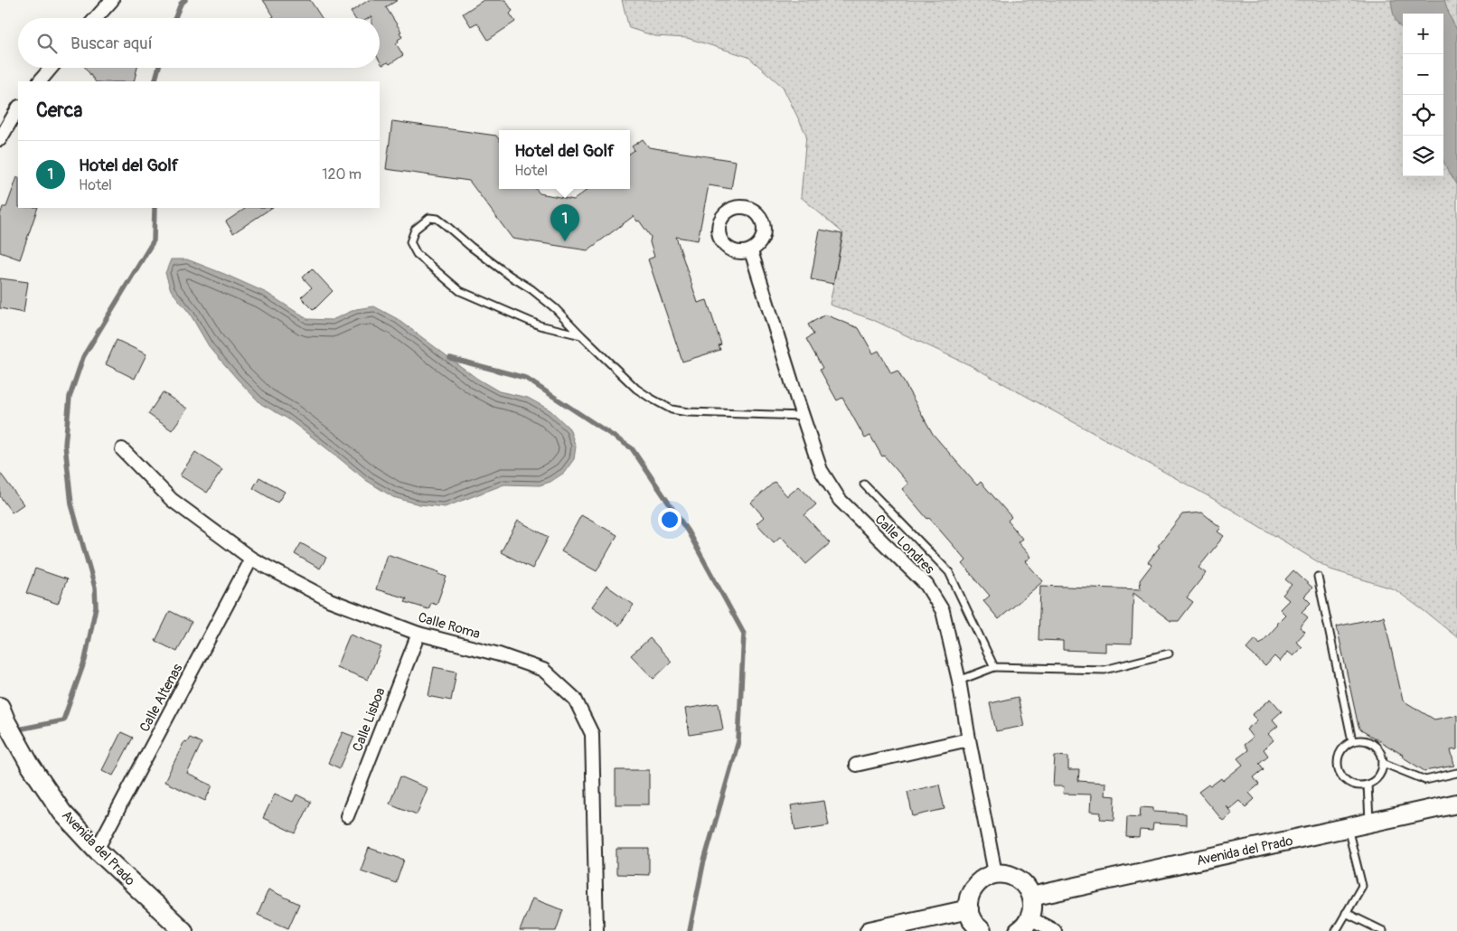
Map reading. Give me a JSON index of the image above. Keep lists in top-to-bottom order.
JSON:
{
  "streets": {
    "street": [
      "Calle Londres",
      "Calle Roma",
      "Calle Altenas",
      "Calle Lisboa",
      "Avenida del Prado"
    ]
  },
  "crossings": [
    ["Calle Roma", "Calle Altenas"],
    ["Calle Roma", "Calle Lisboa"],
    ["Calle Altenas", "Avenida del Prado"]
  ],
  "page": {
    "map_buttons": ["+", "−"],
    "search": "Buscar aquí",
    "heading": "Cerca",
    "popup": ["Hotel del Golf", "Hotel"],
    "list": [
      {
        "mark": "1",
        "name": "Hotel del Golf",
        "note": "Hotel",
        "value": "120 m"
      }
    ],
    "pins": "1"
  }
}
